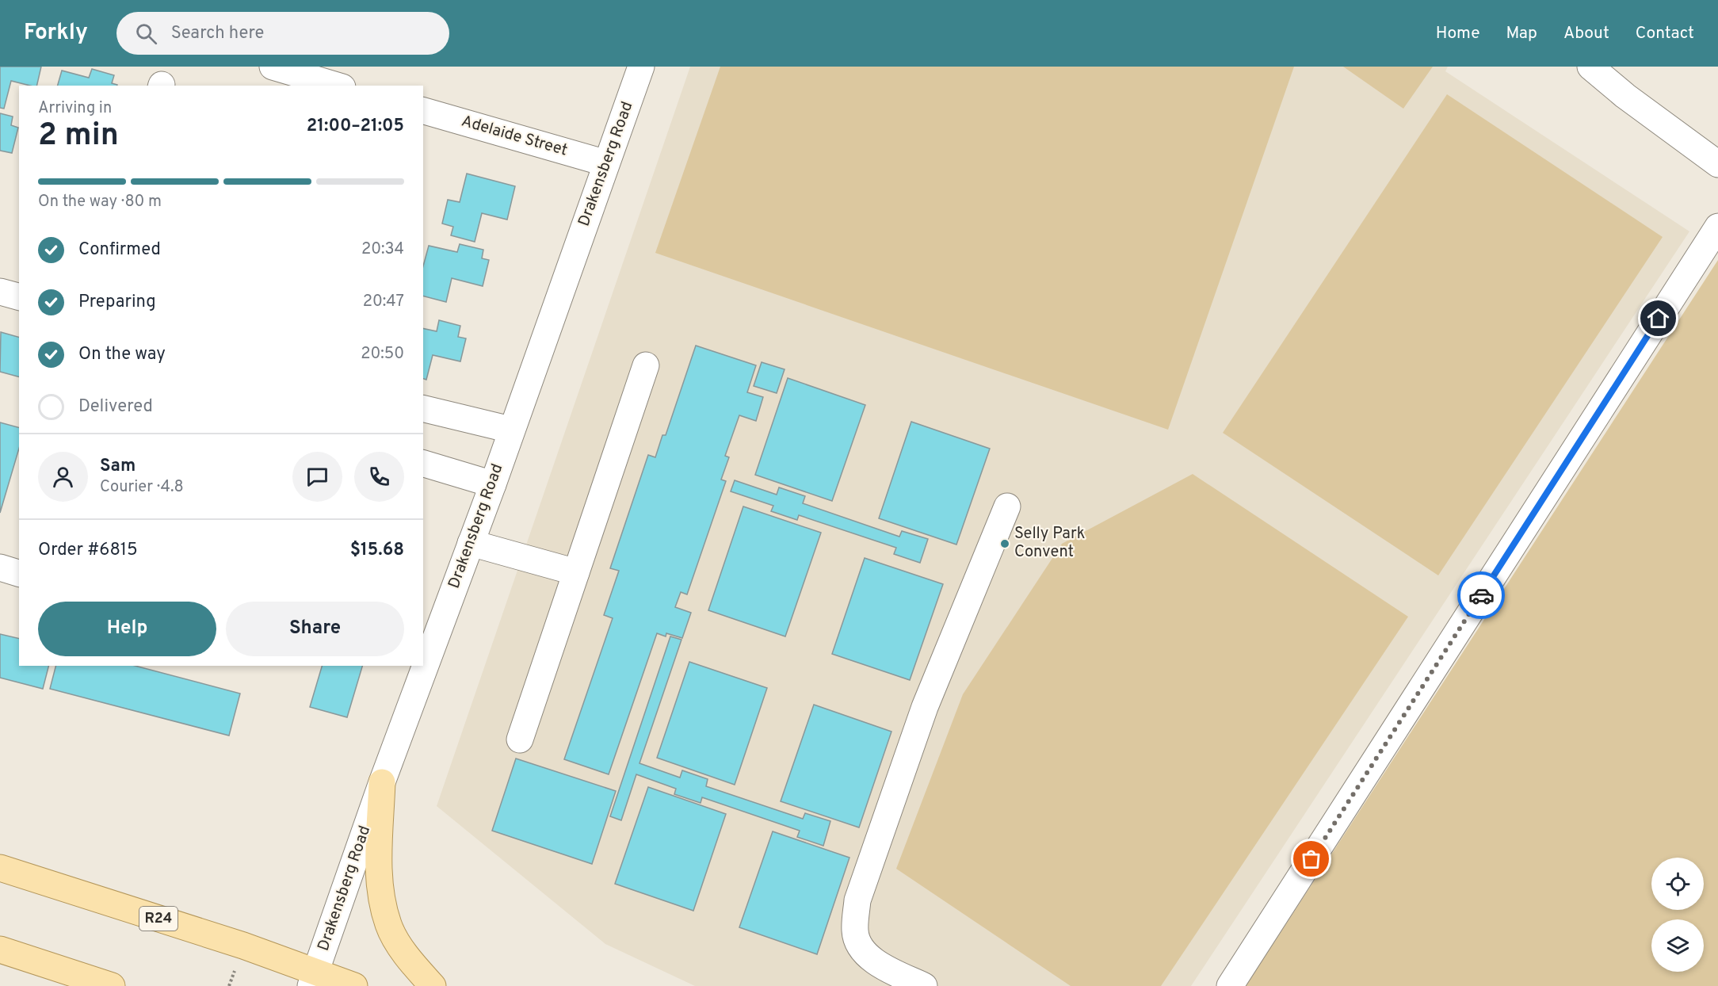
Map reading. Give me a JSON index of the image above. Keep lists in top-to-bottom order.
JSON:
{
  "streets": {
    "main road": ["R24"],
    "street": ["Adelaide Street", "Drakensberg Road"]
  },
  "crossings": [
    ["Adelaide Street", "Drakensberg Road"],
    ["Drakensberg Road", "R24"]
  ],
  "places": ["Selly Park Convent"],
  "page": {
    "header": "Forkly",
    "search": "Search here",
    "nav": [
      "Home",
      "Map",
      "About",
      "Contact"
    ],
    "heading": ["2 min", "Arriving in", "21:00–21:05"],
    "panel": [
      "Sam",
      "Courier · 4.8",
      "Order #6815",
      "$15.68"
    ],
    "bar": "On the way · 80 m",
    "list": [
      ["Confirmed", "20:34"],
      ["Preparing", "20:47"],
      ["On the way", "20:50"],
      "Delivered"
    ],
    "buttons": ["Help", "Share"]
  }
}
